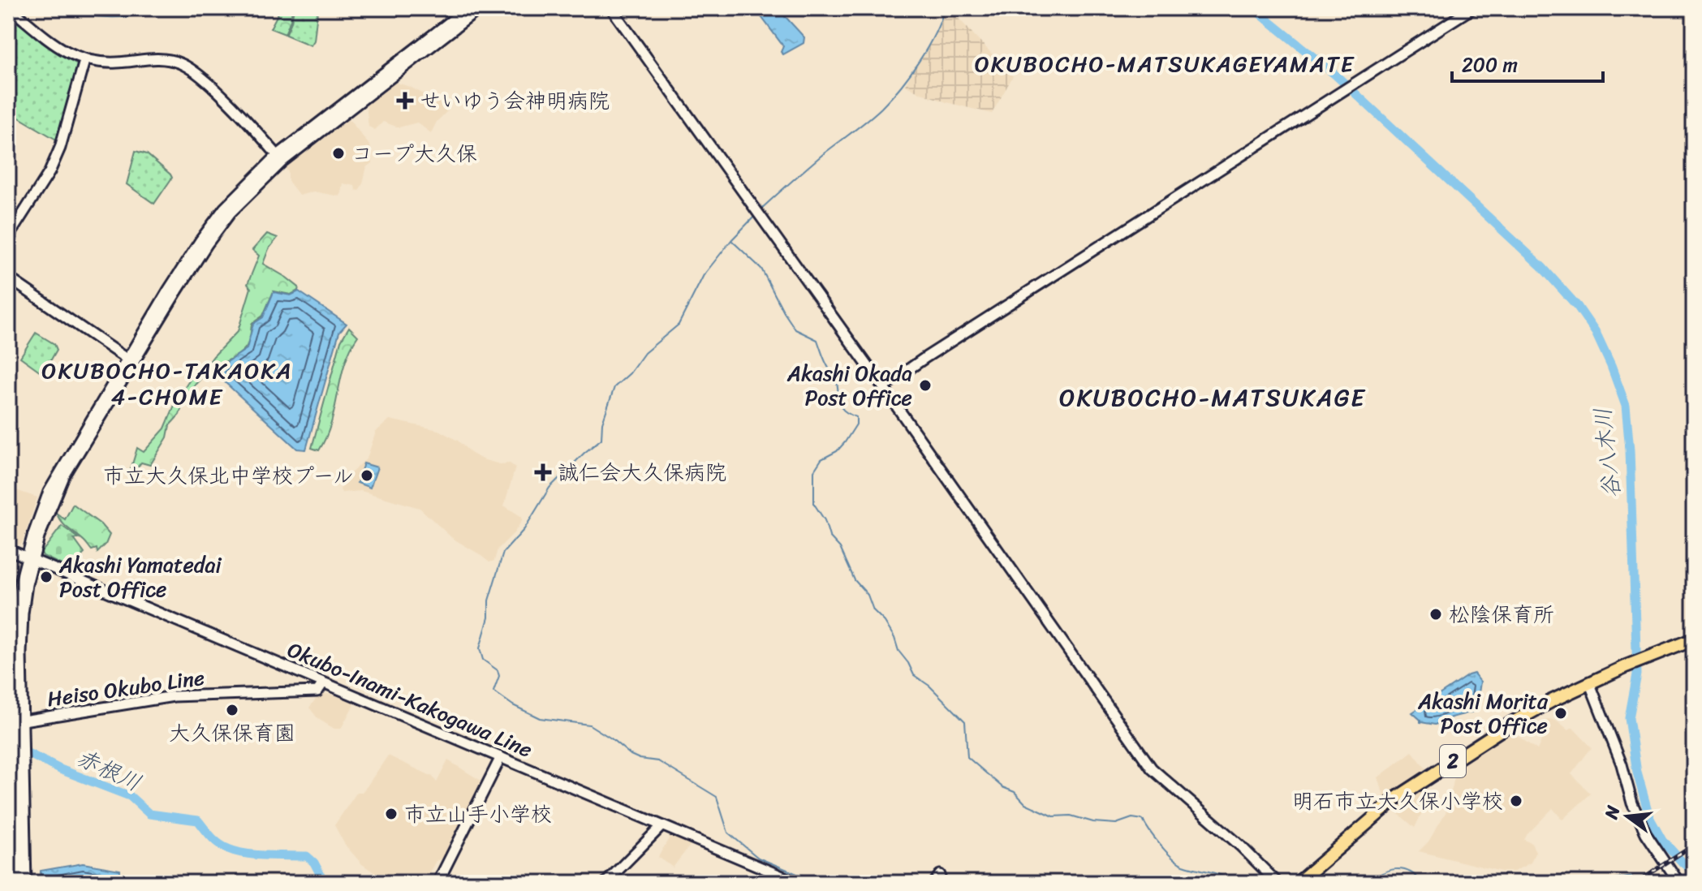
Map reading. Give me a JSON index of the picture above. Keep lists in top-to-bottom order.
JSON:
{
  "streets": {
    "highway": ["2"],
    "street": ["Heiso Okubo Line", "Okubo-Inami-Kakogawa Line"]
  },
  "crossings": [
    ["Heiso Okubo Line", "Okubo-Inami-Kakogawa Line"]
  ],
  "districts": ["OKUBOCHO-MATSUKAGEYAMATE", "OKUBOCHO-TAKAOKA 4-CHOME", "OKUBOCHO-MATSUKAGE"],
  "water": ["谷八木川", "赤根川"],
  "places": {
    "health": ["せいゆう会神明病院", "誠仁会大久保病院"],
    "other": [
      "コープ大久保",
      "Akashi Okada Post Office",
      "市立大久保北中学校プール",
      "Akashi Yamatedai Post Office",
      "松陰保育所",
      "大久保保育園",
      "Akashi Morita Post Office",
      "明石市立大久保小学校",
      "市立山手小学校"
    ]
  },
  "scale_bar": "200 m",
  "north": "left"
}
